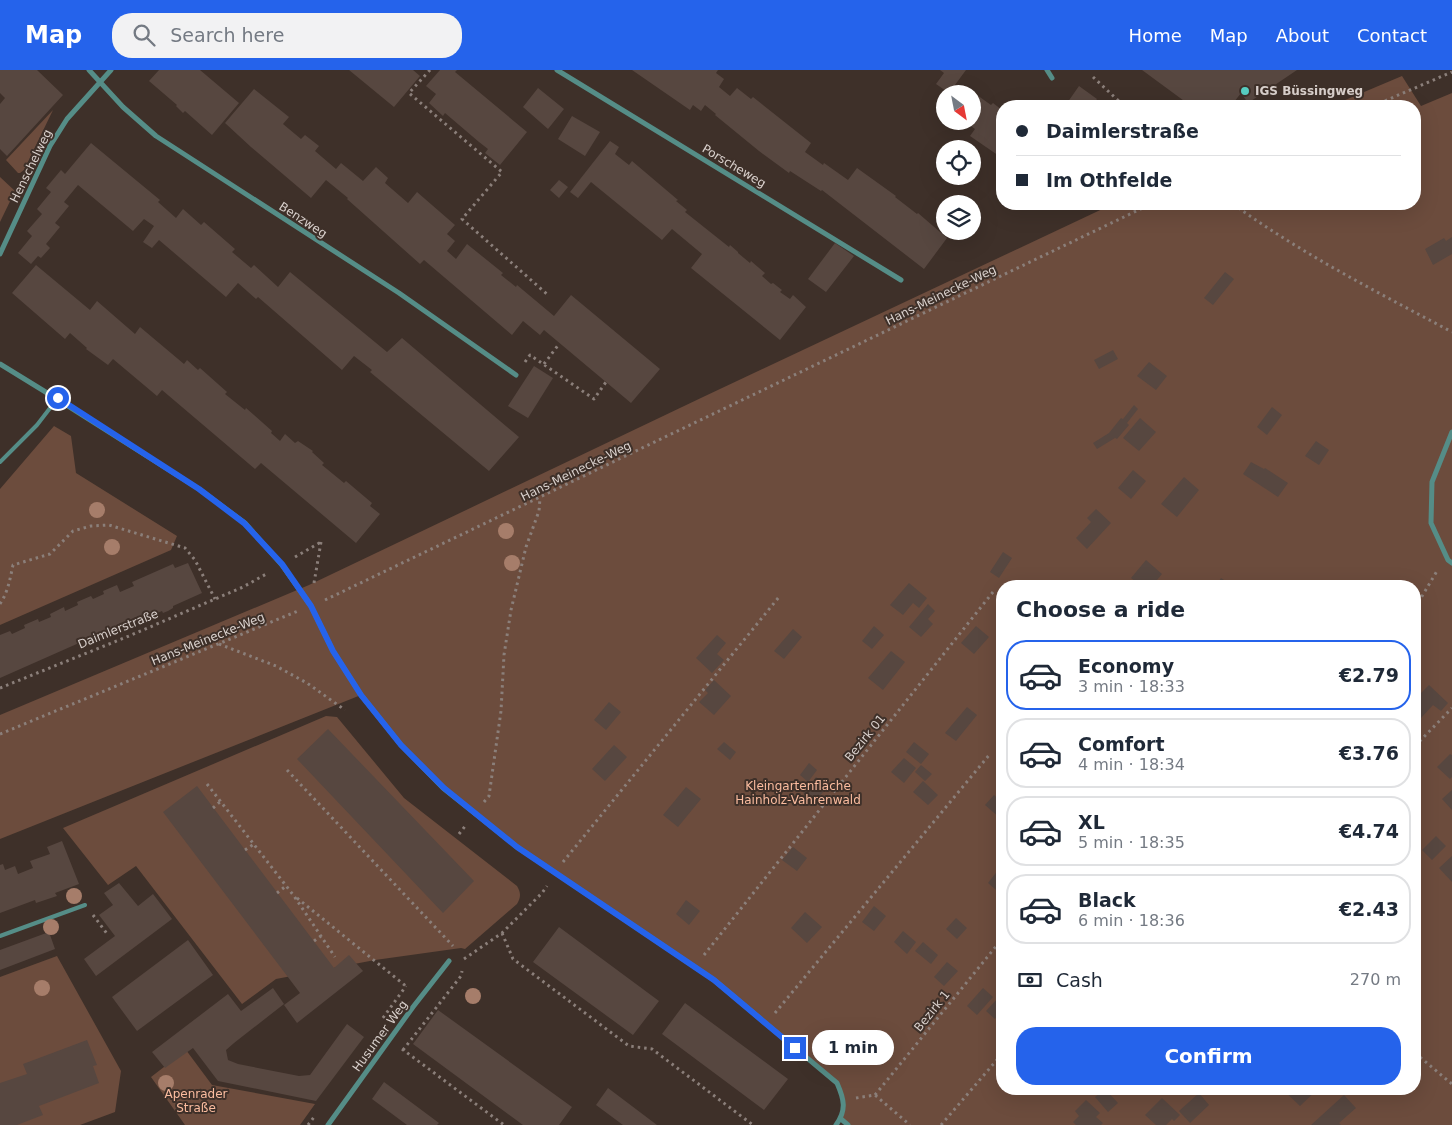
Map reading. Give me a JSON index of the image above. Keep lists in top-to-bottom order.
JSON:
{
  "streets": {
    "street": [
      "Henschelweg",
      "Porscheweg",
      "Benzweg",
      "Husumer Weg"
    ],
    "path": [
      "Hans-Meinecke-Weg",
      "Daimlerstraße",
      "Bezirk 01",
      "Bezirk 1"
    ]
  },
  "crossings": [
    ["Henschelweg", "Benzweg"]
  ],
  "parks": ["Kleingartenfläche Hainholz-Vahrenwald", "Apenrader Straße"],
  "places": ["IGS Büssingweg"],
  "north": "bottom right",
  "page": {
    "header": "Map",
    "search": "Search here",
    "nav": [
      "Home",
      "Map",
      "About",
      "Contact"
    ],
    "banner": ["Daimlerstraße", "Im Othfelde"],
    "heading": "Choose a ride",
    "list": [
      {
        "name": "Economy",
        "note": "3 min · 18:33",
        "value": "€2.79"
      },
      {
        "name": "Comfort",
        "note": "4 min · 18:34",
        "value": "€3.76"
      },
      {
        "name": "XL",
        "note": "5 min · 18:35",
        "value": "€4.74"
      },
      {
        "name": "Black",
        "note": "6 min · 18:36",
        "value": "€2.43"
      }
    ],
    "pay": ["Cash", "270 m"],
    "buttons": "Confirm",
    "bubble": "1 min"
  }
}
